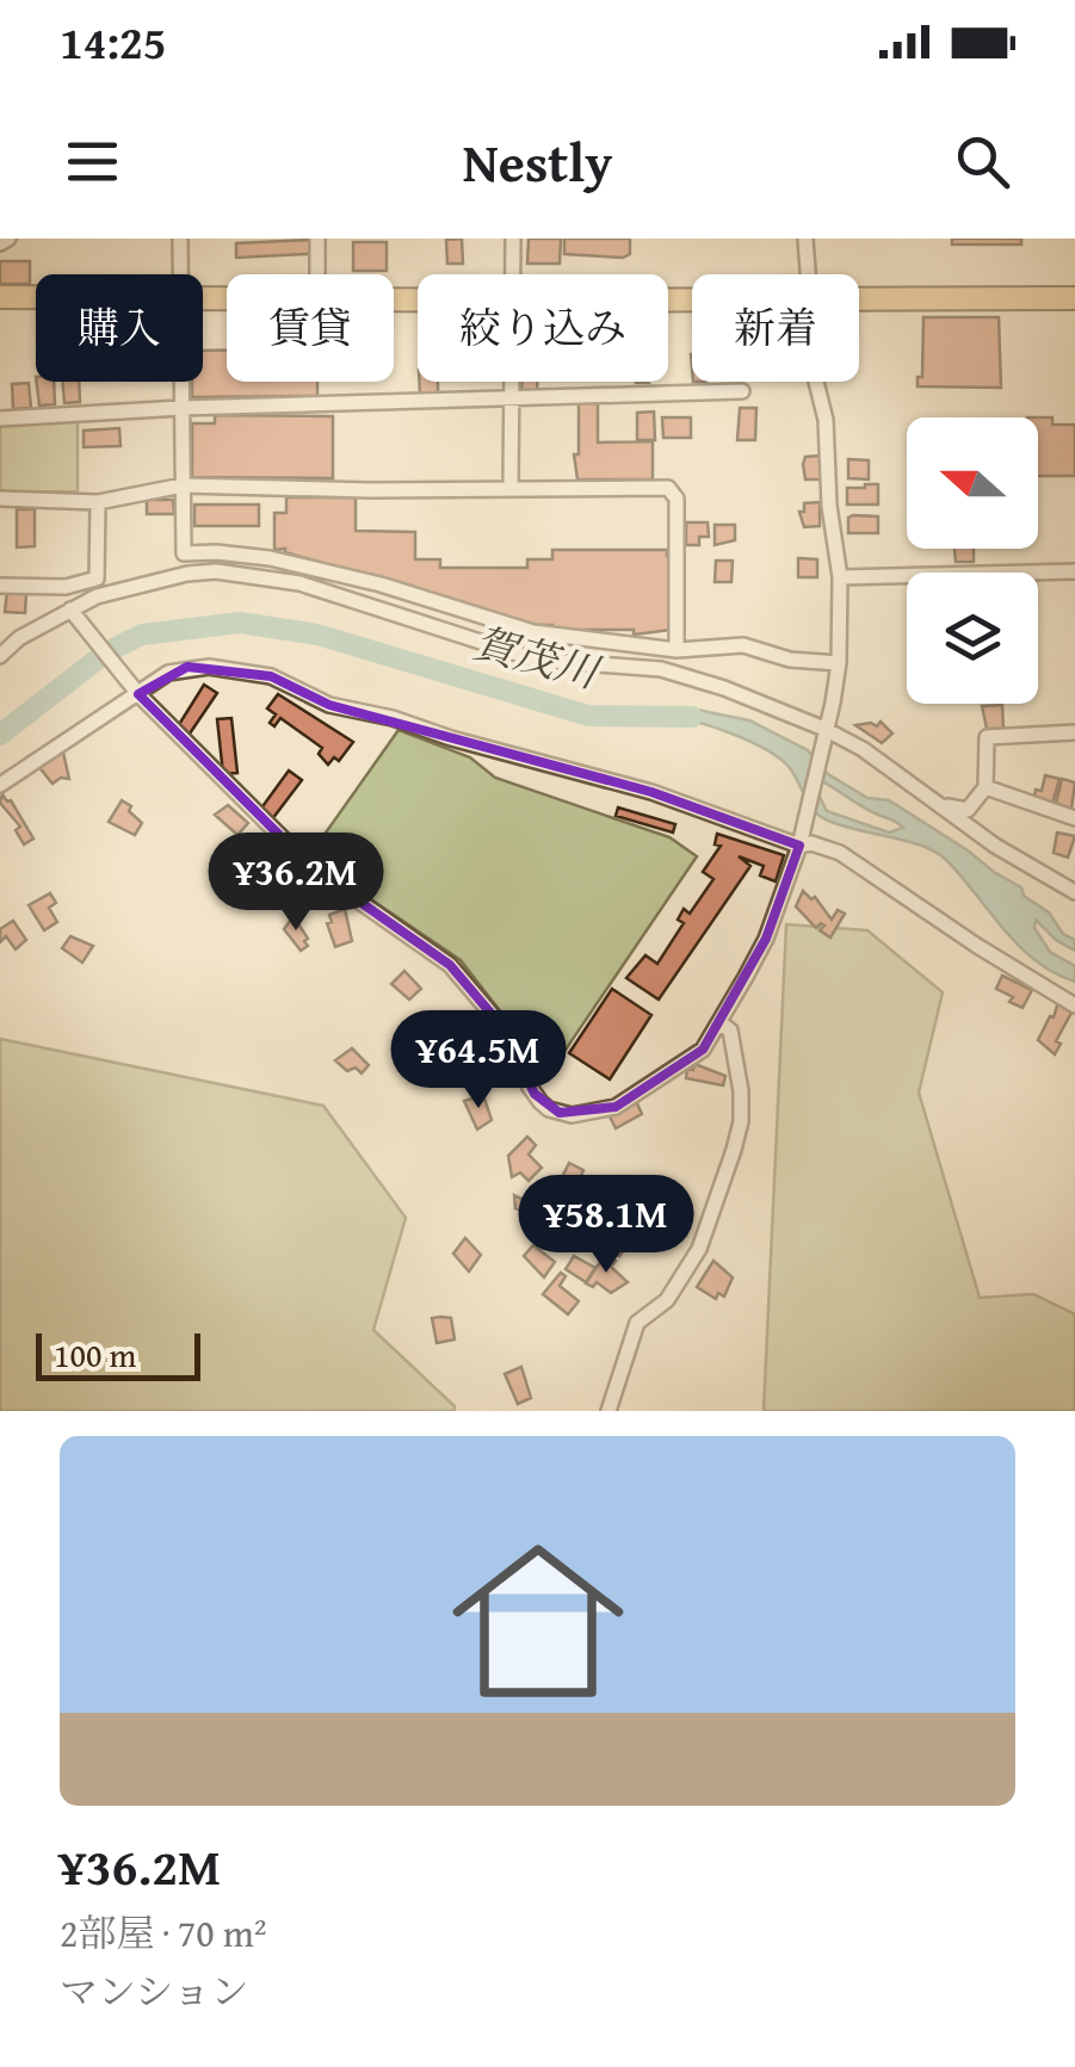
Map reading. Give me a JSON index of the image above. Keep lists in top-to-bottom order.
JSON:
{
  "water": ["賀茂川"],
  "scale_bar": "100 m",
  "north": "left",
  "page": {
    "status": "14:25",
    "header": "Nestly",
    "chip": [
      "購入",
      "賃貸",
      "絞り込み",
      "新着"
    ],
    "price": ["¥36.2M", "¥64.5M", "¥58.1M"],
    "scale": "100 m",
    "list": [
      {
        "name": "¥36.2M",
        "note": "2部屋 · 70 m² · マンション"
      }
    ]
  }
}
